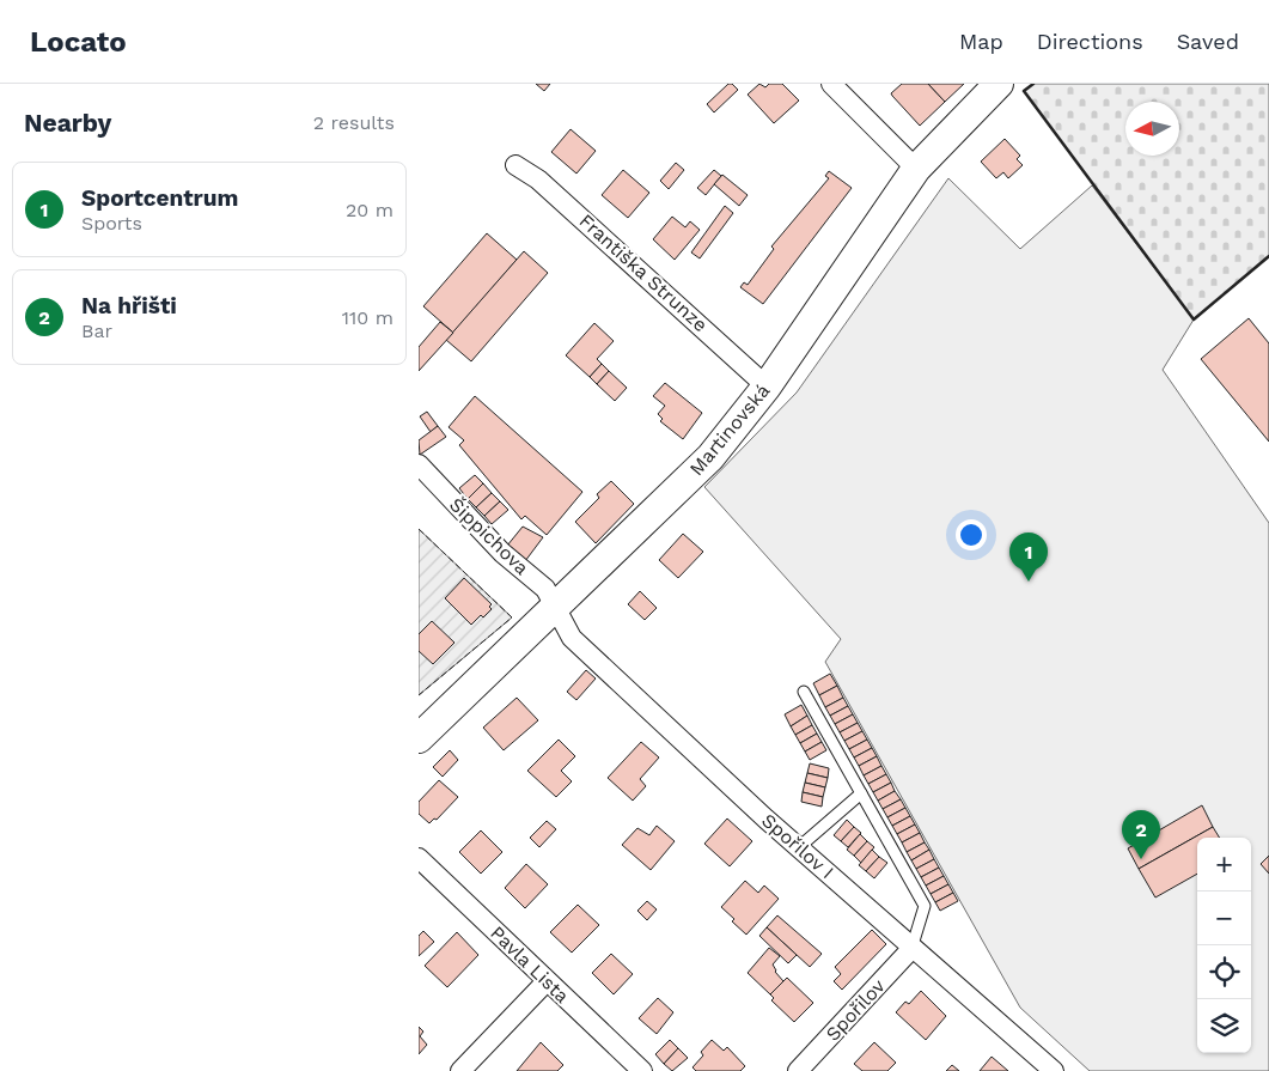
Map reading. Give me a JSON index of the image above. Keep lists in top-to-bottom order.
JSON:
{
  "streets": {
    "street": [
      "Františka Strunze",
      "Martinovská",
      "Šippichova",
      "Spořilov I",
      "Pavla Lista",
      "Spořilov"
    ]
  },
  "crossings": [
    ["Františka Strunze", "Martinovská"],
    ["Martinovská", "Šippichova"],
    ["Martinovská", "Spořilov I"],
    ["Šippichova", "Spořilov I"],
    ["Spořilov I", "Spořilov"]
  ],
  "north": "left",
  "page": {
    "header": "Locato",
    "nav": ["Map", "Directions", "Saved"],
    "heading": ["Nearby", "2 results"],
    "list": [
      {
        "mark": "1",
        "name": "Sportcentrum",
        "note": "Sports",
        "value": "20 m"
      },
      {
        "mark": "2",
        "name": "Na hřišti",
        "note": "Bar",
        "value": "110 m"
      }
    ],
    "pins": ["1", "2"],
    "map_buttons": ["+", "−"]
  }
}
